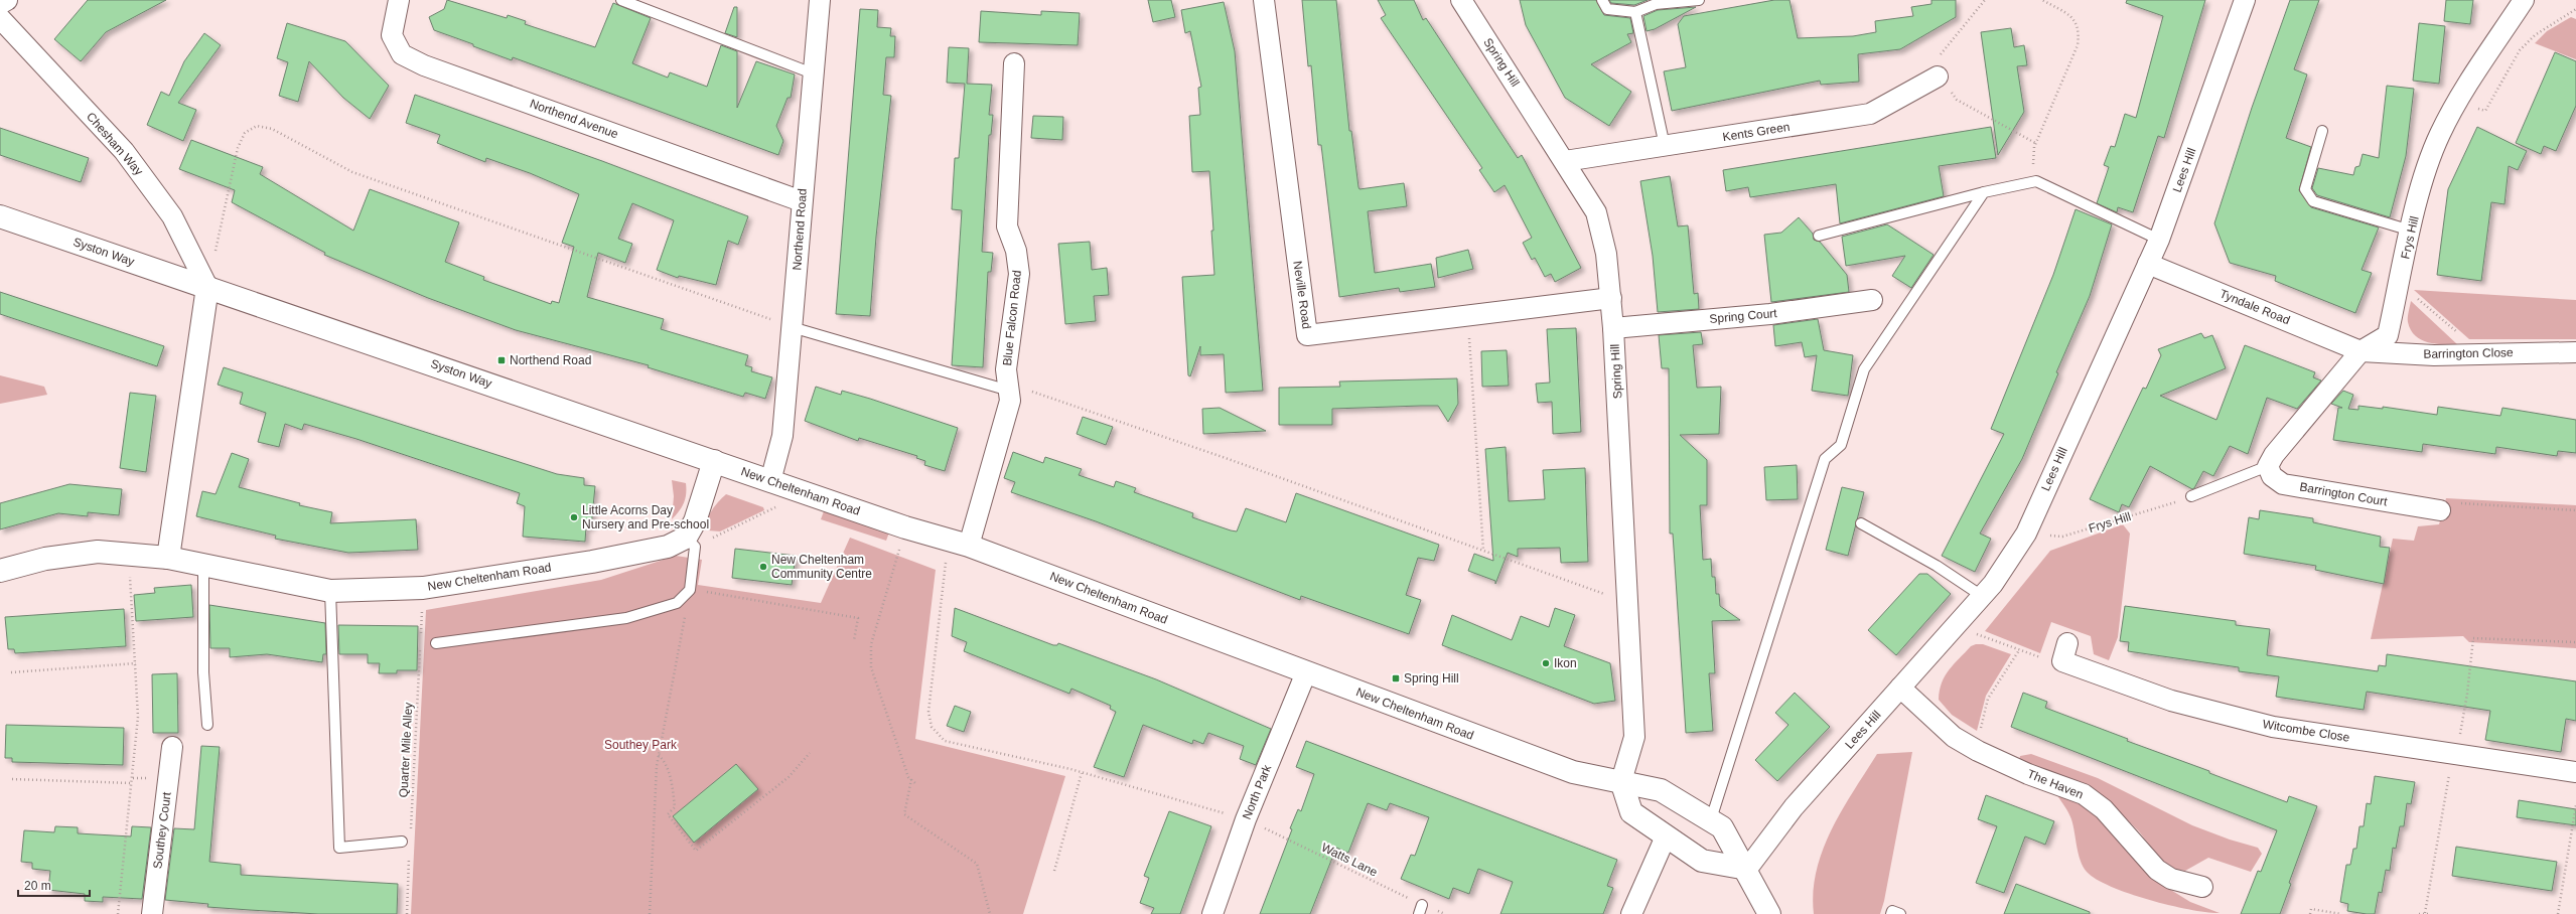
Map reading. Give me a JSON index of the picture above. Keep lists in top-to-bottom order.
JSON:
{
  "streets": {
    "street": [
      "Spring Hill",
      "Northend Avenue",
      "Kents Green",
      "Chesham Way",
      "Lees Hill",
      "Northend Road",
      "Frys Hill",
      "Syston Way",
      "Neville Road",
      "Tyndale Road",
      "Spring Court",
      "Blue Falcon Road",
      "Barrington Close",
      "New Cheltenham Road",
      "Barrington Court",
      "Witcombe Close",
      "The Haven",
      "North Park",
      "Southey Court"
    ],
    "path": ["Quarter Mile Alley", "Watts Lane"]
  },
  "crossings": [
    ["Spring Hill", "Kents Green"],
    ["Spring Hill", "Neville Road"],
    ["Spring Hill", "Spring Court"],
    ["Spring Hill", "New Cheltenham Road"],
    ["Northend Avenue", "Northend Road"],
    ["Chesham Way", "Syston Way"],
    ["Lees Hill", "Frys Hill"],
    ["Lees Hill", "Tyndale Road"],
    ["Lees Hill", "New Cheltenham Road"],
    ["Lees Hill", "The Haven"],
    ["Northend Road", "New Cheltenham Road"],
    ["Frys Hill", "Tyndale Road"],
    ["Frys Hill", "Barrington Close"],
    ["Frys Hill", "Barrington Court"],
    ["Syston Way", "New Cheltenham Road"],
    ["Tyndale Road", "Barrington Close"],
    ["Blue Falcon Road", "New Cheltenham Road"],
    ["Blue Falcon Road", "Watts Lane"],
    ["New Cheltenham Road", "North Park"],
    ["New Cheltenham Road", "Watts Lane"],
    ["North Park", "Watts Lane"]
  ],
  "parks": ["Southey Park"],
  "places": {
    "transit": ["Northend Road", "Spring Hill"],
    "other": ["Little Acorns Day Nursery and Pre-school", "New Cheltenham Community Centre", "Ikon"]
  },
  "scale_bar": "20 m"
}
